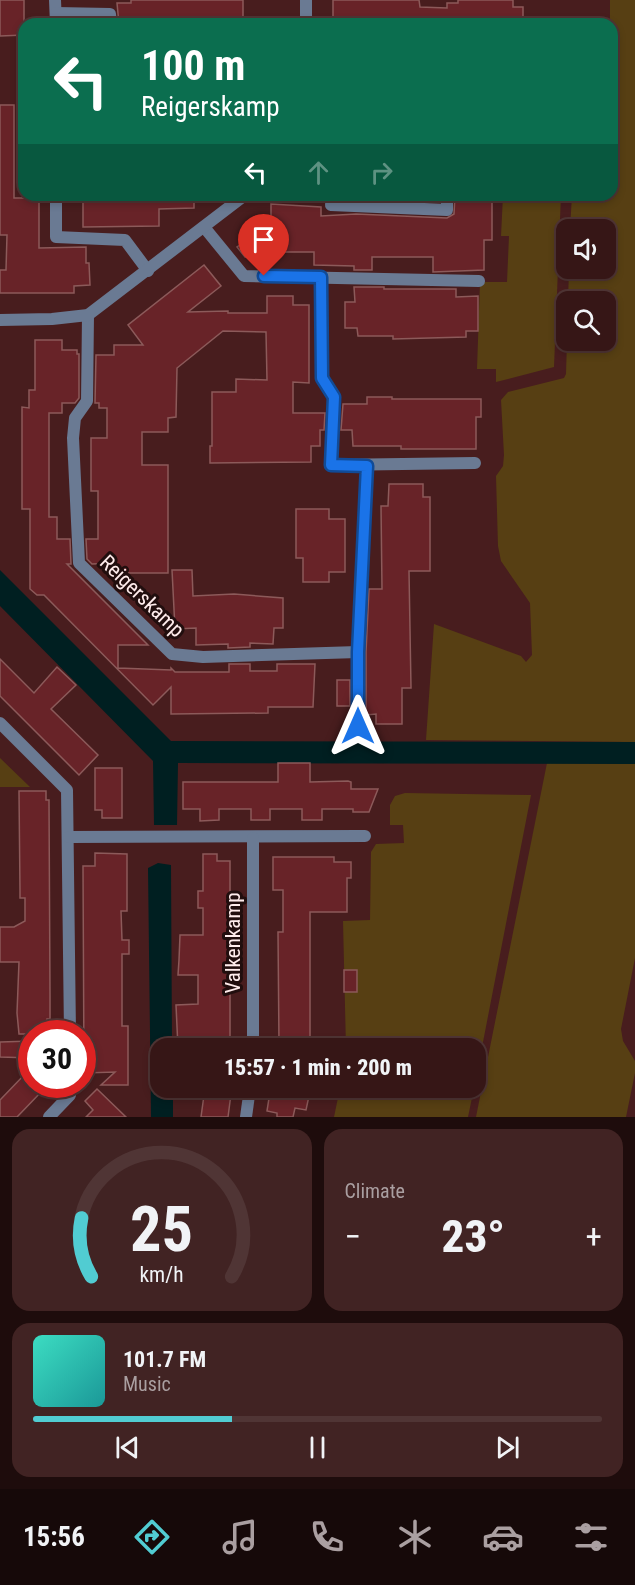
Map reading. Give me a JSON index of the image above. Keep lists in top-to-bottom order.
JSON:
{
  "streets": {
    "street": ["Reigerskamp", "Valkenkamp"]
  },
  "page": {
    "turn": ["100 m", "Reigerskamp"],
    "limit": "30",
    "trip": "15:57 · 1 min · 200 m",
    "tile": "Climate",
    "heat": ["−", "23°", "+"],
    "song": ["101.7 FM", "Music"],
    "tabs": "15:56",
    "gauge": ["25", "km/h"]
  }
}
